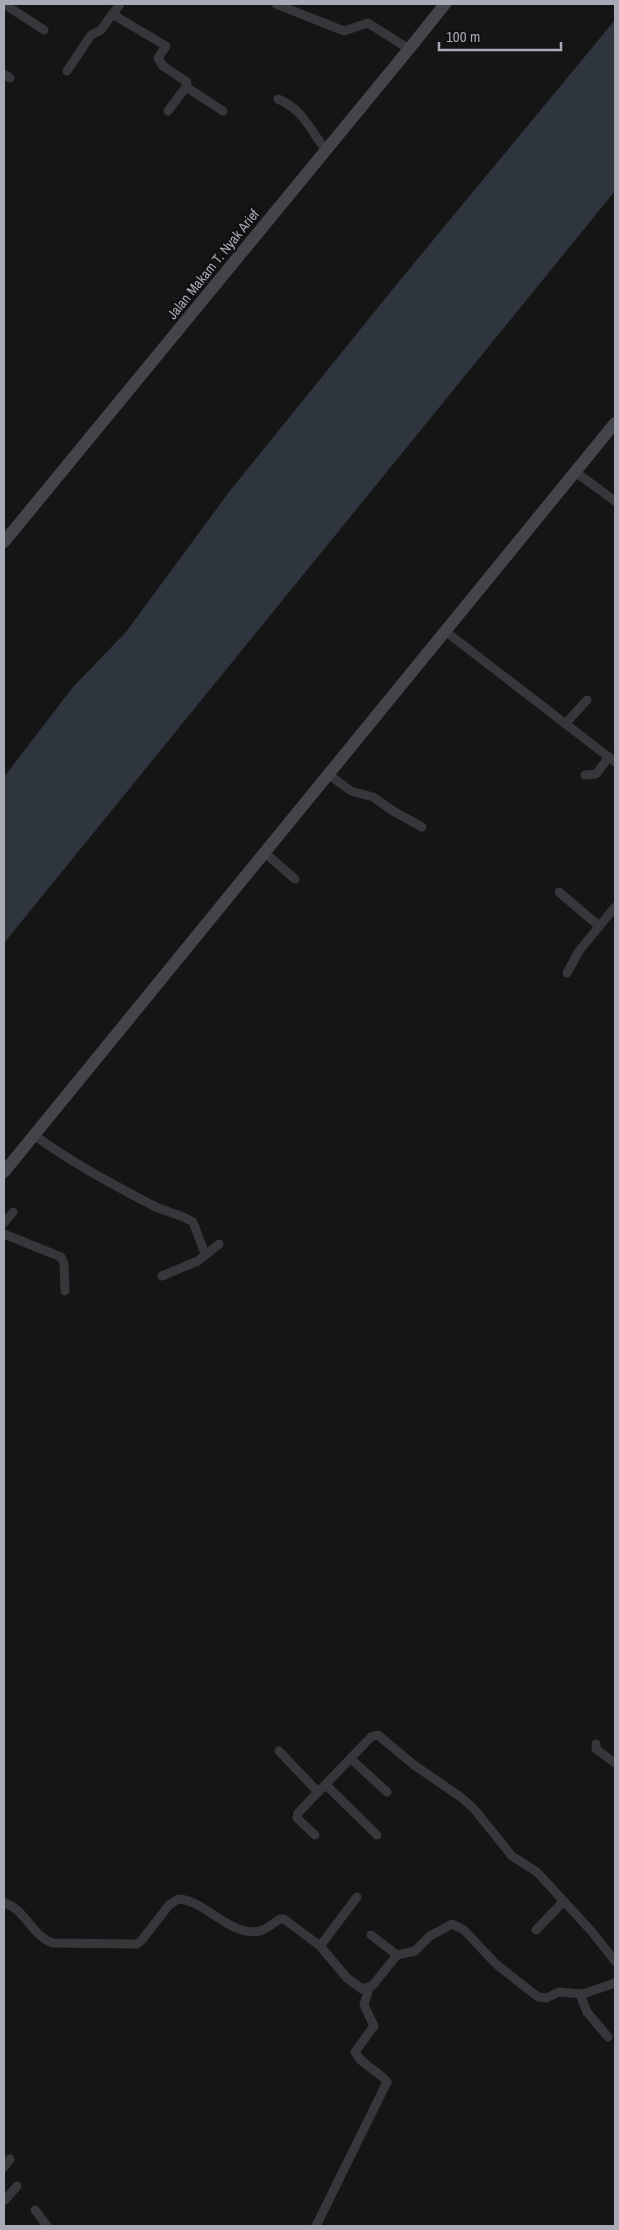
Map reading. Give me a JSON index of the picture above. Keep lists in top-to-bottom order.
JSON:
{
  "streets": {
    "street": ["Jalan Makam T. Nyak Arief"]
  },
  "scale_bar": "100 m"
}
